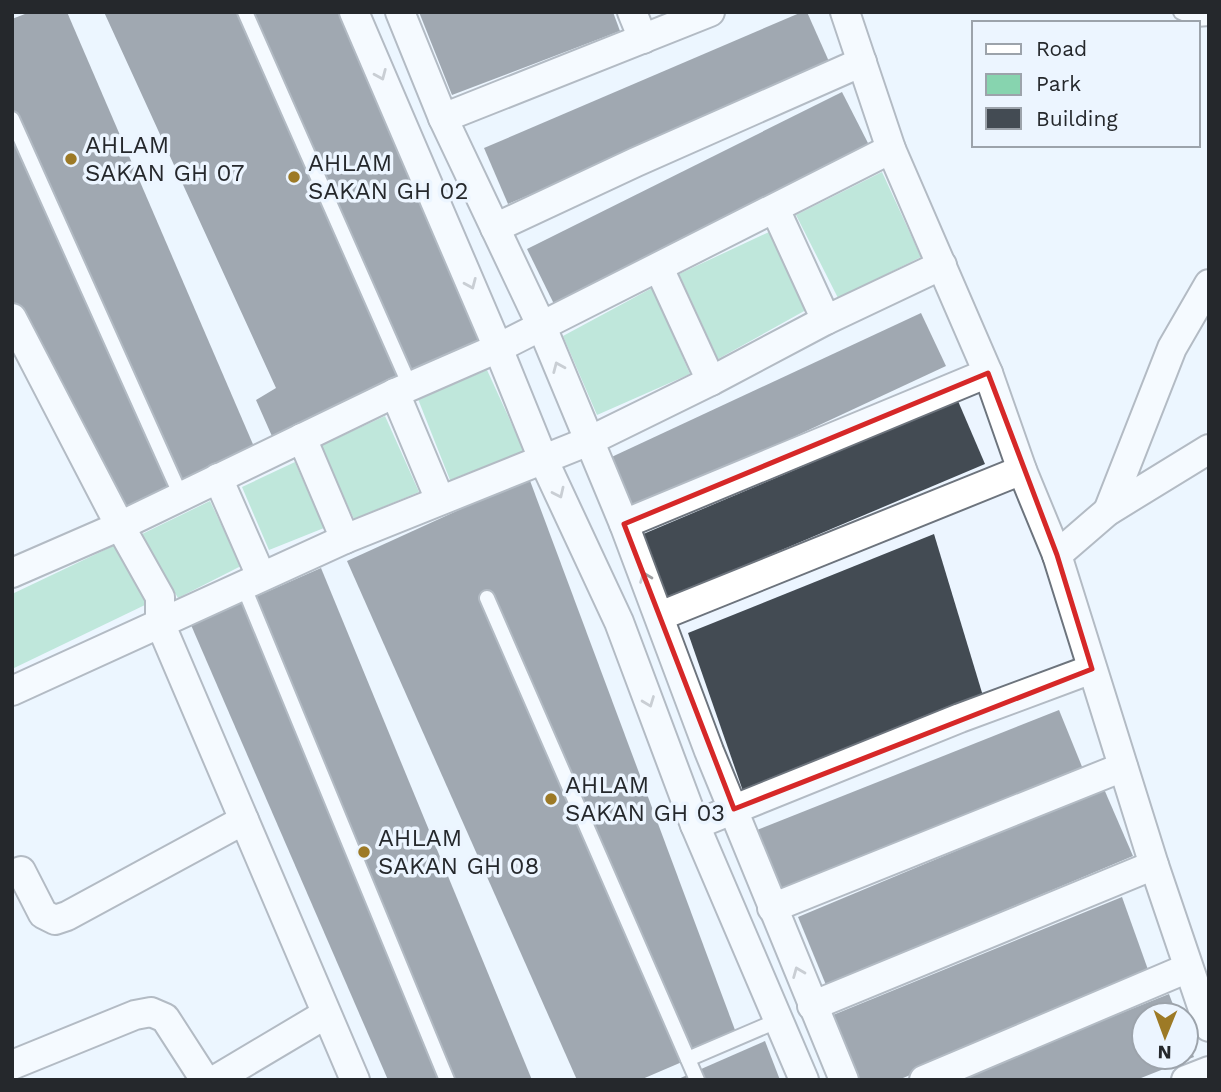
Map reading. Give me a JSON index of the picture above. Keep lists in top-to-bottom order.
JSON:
{
  "places": [
    "AHLAM SAKAN GH 07",
    "AHLAM SAKAN GH 02",
    "AHLAM SAKAN GH 03",
    "AHLAM SAKAN GH 08"
  ],
  "legend": ["Road", "Park", "Building"],
  "north": "bottom"
}
